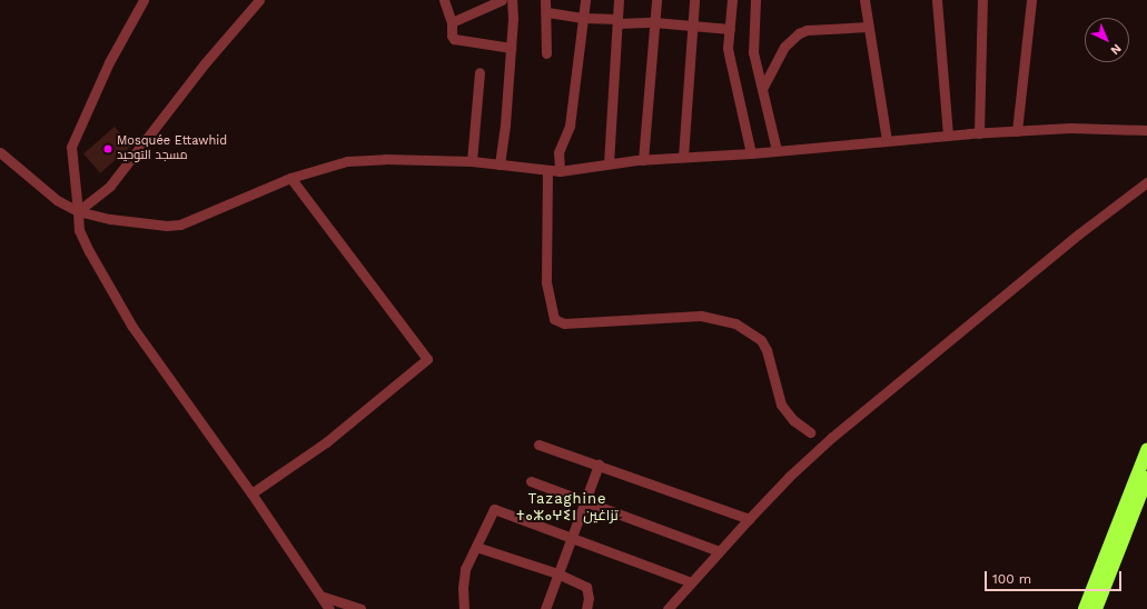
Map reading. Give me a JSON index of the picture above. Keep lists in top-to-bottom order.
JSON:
{
  "districts": ["Tazaghine ⵜⴰⵣⴰⵖⵉⵏ تزاغين"],
  "places": ["Mosquée Ettawhid مسجد التوحيد"],
  "scale_bar": "100 m",
  "north": "bottom right"
}
